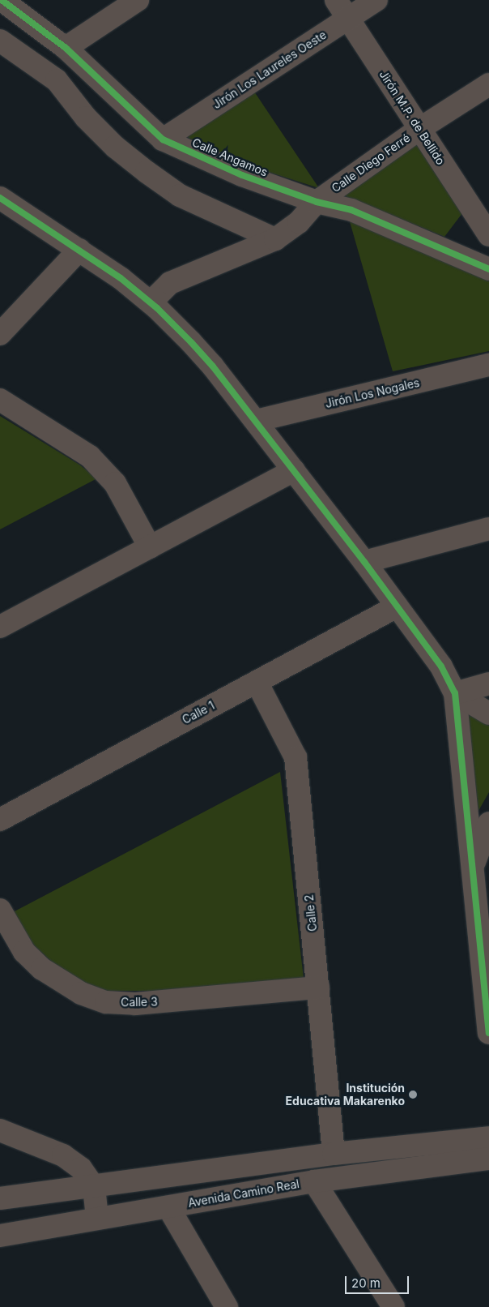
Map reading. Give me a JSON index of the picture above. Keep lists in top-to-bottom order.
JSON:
{
  "streets": {
    "street": [
      "Jirón Los Laureles Oeste",
      "Jirón M.P. de Bellido",
      "Calle Angamos",
      "Calle Diego Ferré",
      "Jirón Los Nogales",
      "Calle 1",
      "Calle 2",
      "Calle 3",
      "Avenida Camino Real"
    ]
  },
  "crossings": [
    ["Jirón Los Laureles Oeste", "Jirón M.P. de Bellido"],
    ["Jirón Los Laureles Oeste", "Calle Angamos"],
    ["Jirón M.P. de Bellido", "Calle Diego Ferré"],
    ["Calle Angamos", "Calle Diego Ferré"],
    ["Calle 1", "Calle 2"],
    ["Calle 2", "Calle 3"]
  ],
  "places": ["Institución Educativa Makarenko"],
  "scale_bar": "20 m"
}
